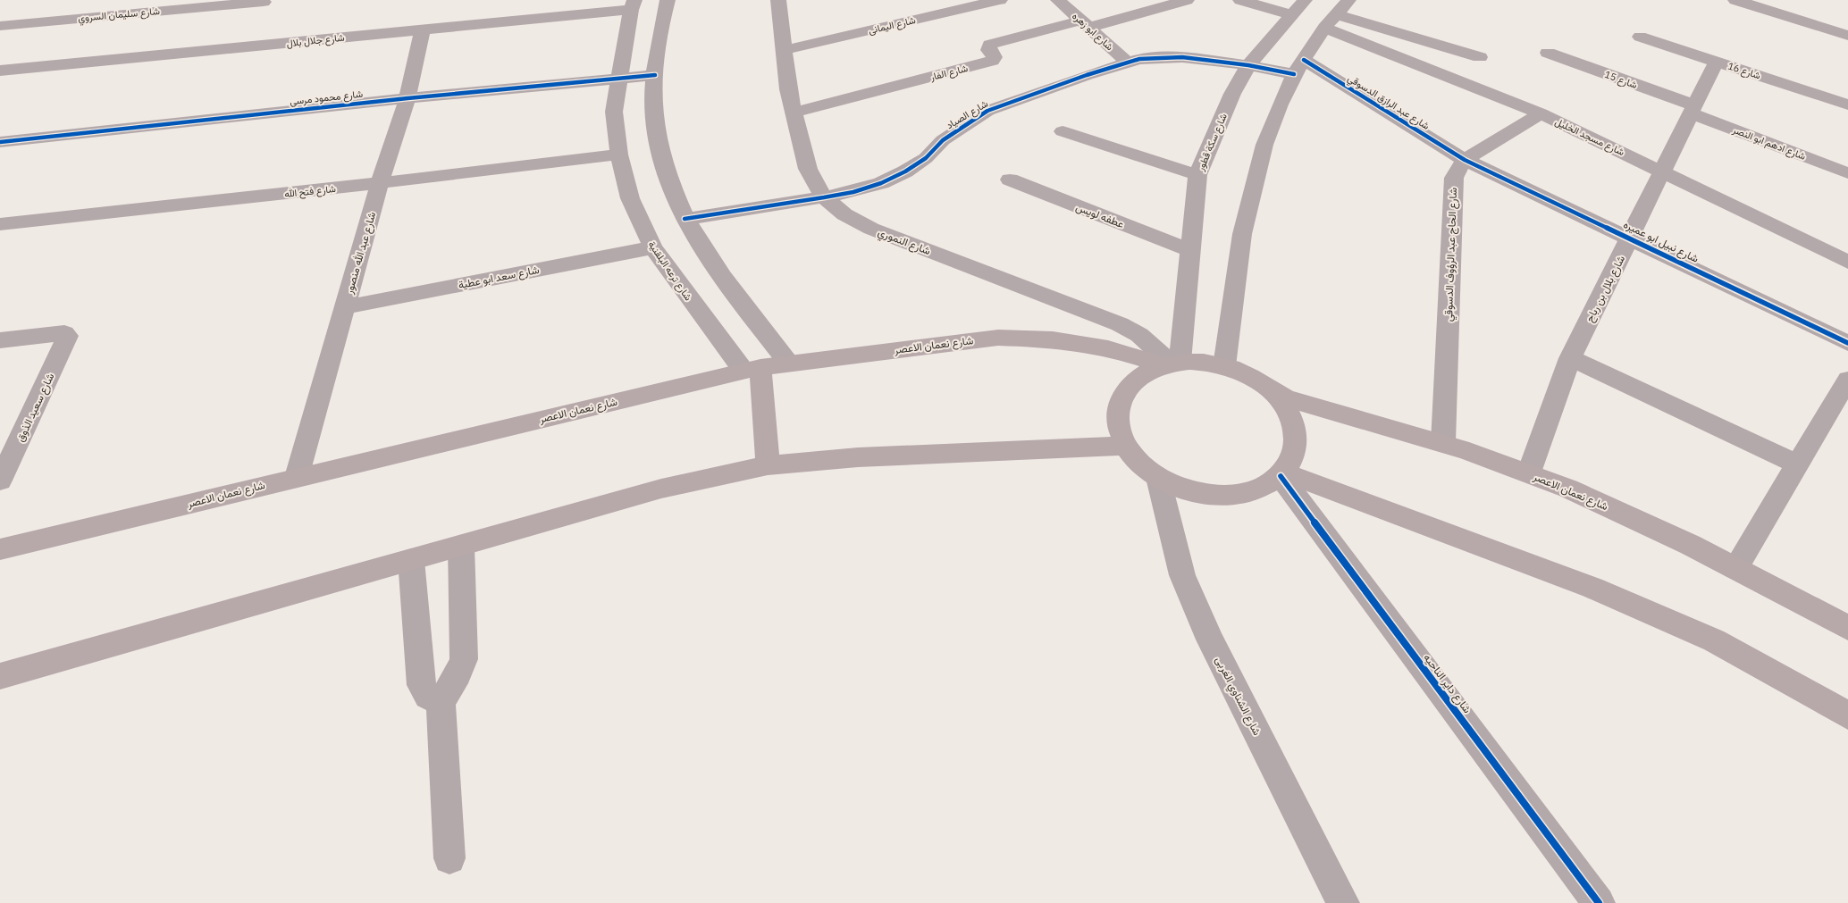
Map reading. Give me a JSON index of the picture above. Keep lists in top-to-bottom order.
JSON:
{
  "streets": {
    "main road": ["شارع نعمان الاعصر"],
    "street": [
      "شارع سليمان السروي",
      "شارع اليمانى",
      "شارع ابو زهره",
      "شارع جلال بلال",
      "شارع 16",
      "شارع الفار",
      "شارع 15",
      "شارع محمود مرسى",
      "شارع عبد الرازق الدسوقي",
      "شارع الصياد",
      "شارع مسجد الخليل",
      "شارع سكة قطور",
      "شارع ادهم ابو النصر",
      "شارع فتح الله",
      "عطفه لويس",
      "شارع النموري",
      "شارع نبيل ابو عميره",
      "شارع عبد الله منصور",
      "شارع الحاج عبد الرؤوف الدسوقي",
      "شارع ترعه البلقنية",
      "شارع سعد ابو عطية",
      "شارع بلال بن رباح",
      "شارع سعيد الذوق",
      "شارع داير الناحيه",
      "شارع الشناوي الغربى"
    ]
  },
  "crossings": [
    ["شارع اليمانى", "شارع النموري"],
    ["شارع ابو زهره", "شارع الفار"],
    ["شارع ابو زهره", "شارع الصياد"],
    ["شارع جلال بلال", "شارع عبد الله منصور"],
    ["شارع جلال بلال", "شارع ترعه البلقنية"],
    ["شارع 16", "شارع بلال بن رباح"],
    ["شارع الفار", "شارع النموري"],
    ["شارع 15", "شارع ادهم ابو النصر"],
    ["شارع 15", "شارع بلال بن رباح"],
    ["شارع محمود مرسى", "شارع عبد الله منصور"],
    ["شارع محمود مرسى", "شارع ترعه البلقنية"],
    ["شارع عبد الرازق الدسوقي", "شارع الصياد"],
    ["شارع عبد الرازق الدسوقي", "شارع نبيل ابو عميره"],
    ["شارع عبد الرازق الدسوقي", "شارع الحاج عبد الرؤوف الدسوقي"],
    ["شارع الصياد", "شارع سكة قطور"],
    ["شارع الصياد", "شارع النموري"],
    ["شارع مسجد الخليل", "شارع الحاج عبد الرؤوف الدسوقي"],
    ["شارع مسجد الخليل", "شارع بلال بن رباح"],
    ["شارع سكة قطور", "عطفه لويس"],
    ["شارع سكة قطور", "شارع النموري"],
    ["شارع سكة قطور", "شارع نعمان الاعصر"],
    ["شارع سكة قطور", "شارع داير الناحيه"],
    ["شارع سكة قطور", "شارع الشناوي الغربى"],
    ["شارع ادهم ابو النصر", "شارع بلال بن رباح"],
    ["شارع فتح الله", "شارع عبد الله منصور"],
    ["شارع فتح الله", "شارع ترعه البلقنية"],
    ["شارع النموري", "شارع نعمان الاعصر"],
    ["شارع النموري", "شارع داير الناحيه"],
    ["شارع النموري", "شارع الشناوي الغربى"],
    ["شارع نبيل ابو عميره", "شارع الحاج عبد الرؤوف الدسوقي"],
    ["شارع نبيل ابو عميره", "شارع بلال بن رباح"],
    ["شارع عبد الله منصور", "شارع سعد ابو عطية"],
    ["شارع عبد الله منصور", "شارع نعمان الاعصر"],
    ["شارع الحاج عبد الرؤوف الدسوقي", "شارع نعمان الاعصر"],
    ["شارع ترعه البلقنية", "شارع سعد ابو عطية"],
    ["شارع ترعه البلقنية", "شارع نعمان الاعصر"],
    ["شارع بلال بن رباح", "شارع نعمان الاعصر"],
    ["شارع نعمان الاعصر", "شارع داير الناحيه"],
    ["شارع نعمان الاعصر", "شارع الشناوي الغربى"],
    ["شارع داير الناحيه", "شارع الشناوي الغربى"]
  ]
}
